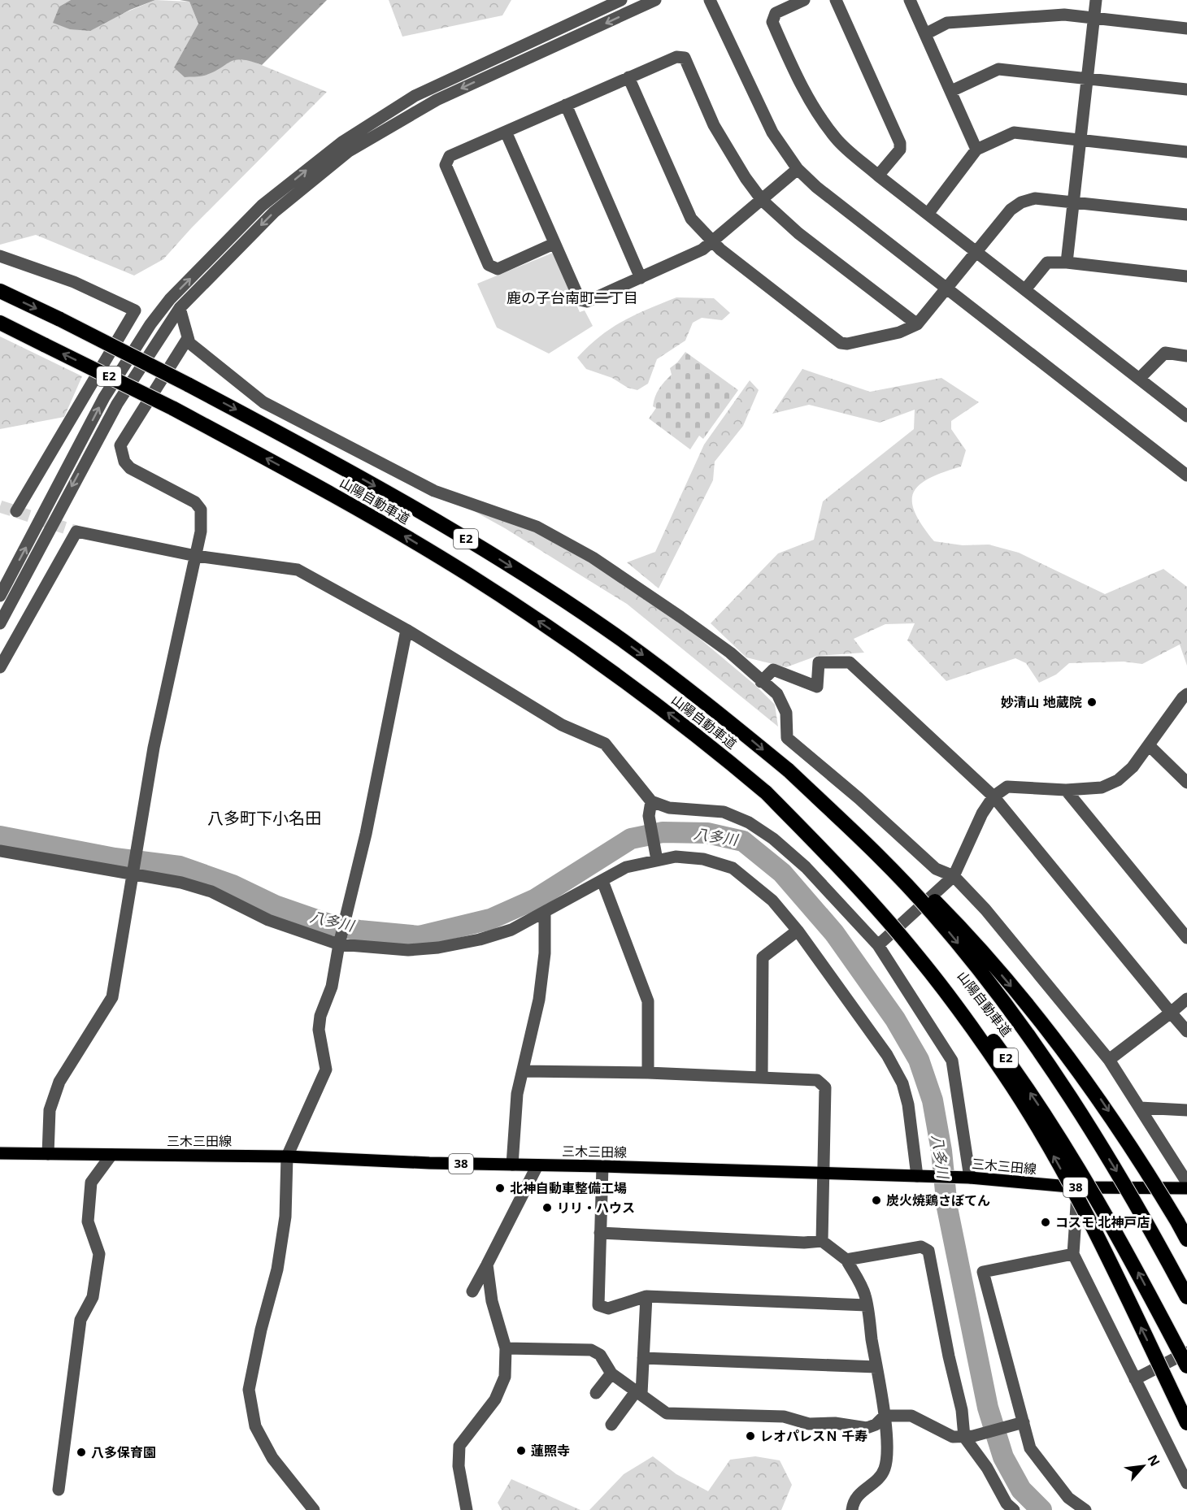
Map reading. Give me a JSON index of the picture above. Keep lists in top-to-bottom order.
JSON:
{
  "streets": {
    "highway": ["E2", "山陽自動車道"],
    "main road": ["三木三田線", "38"]
  },
  "crossings": [
    ["E2", "山陽自動車道"]
  ],
  "districts": ["鹿の子台南町二丁目", "八多町下小名田"],
  "water": ["八多川"],
  "places": [
    "妙清山 地蔵院",
    "北神自動車整備工場",
    "炭火焼鶏さぼてん",
    "リリ・ハウス",
    "コスモ 北神戸店",
    "レオパレスＮ 千寿",
    "蓮照寺",
    "八多保育園"
  ],
  "north": "top right"
}
